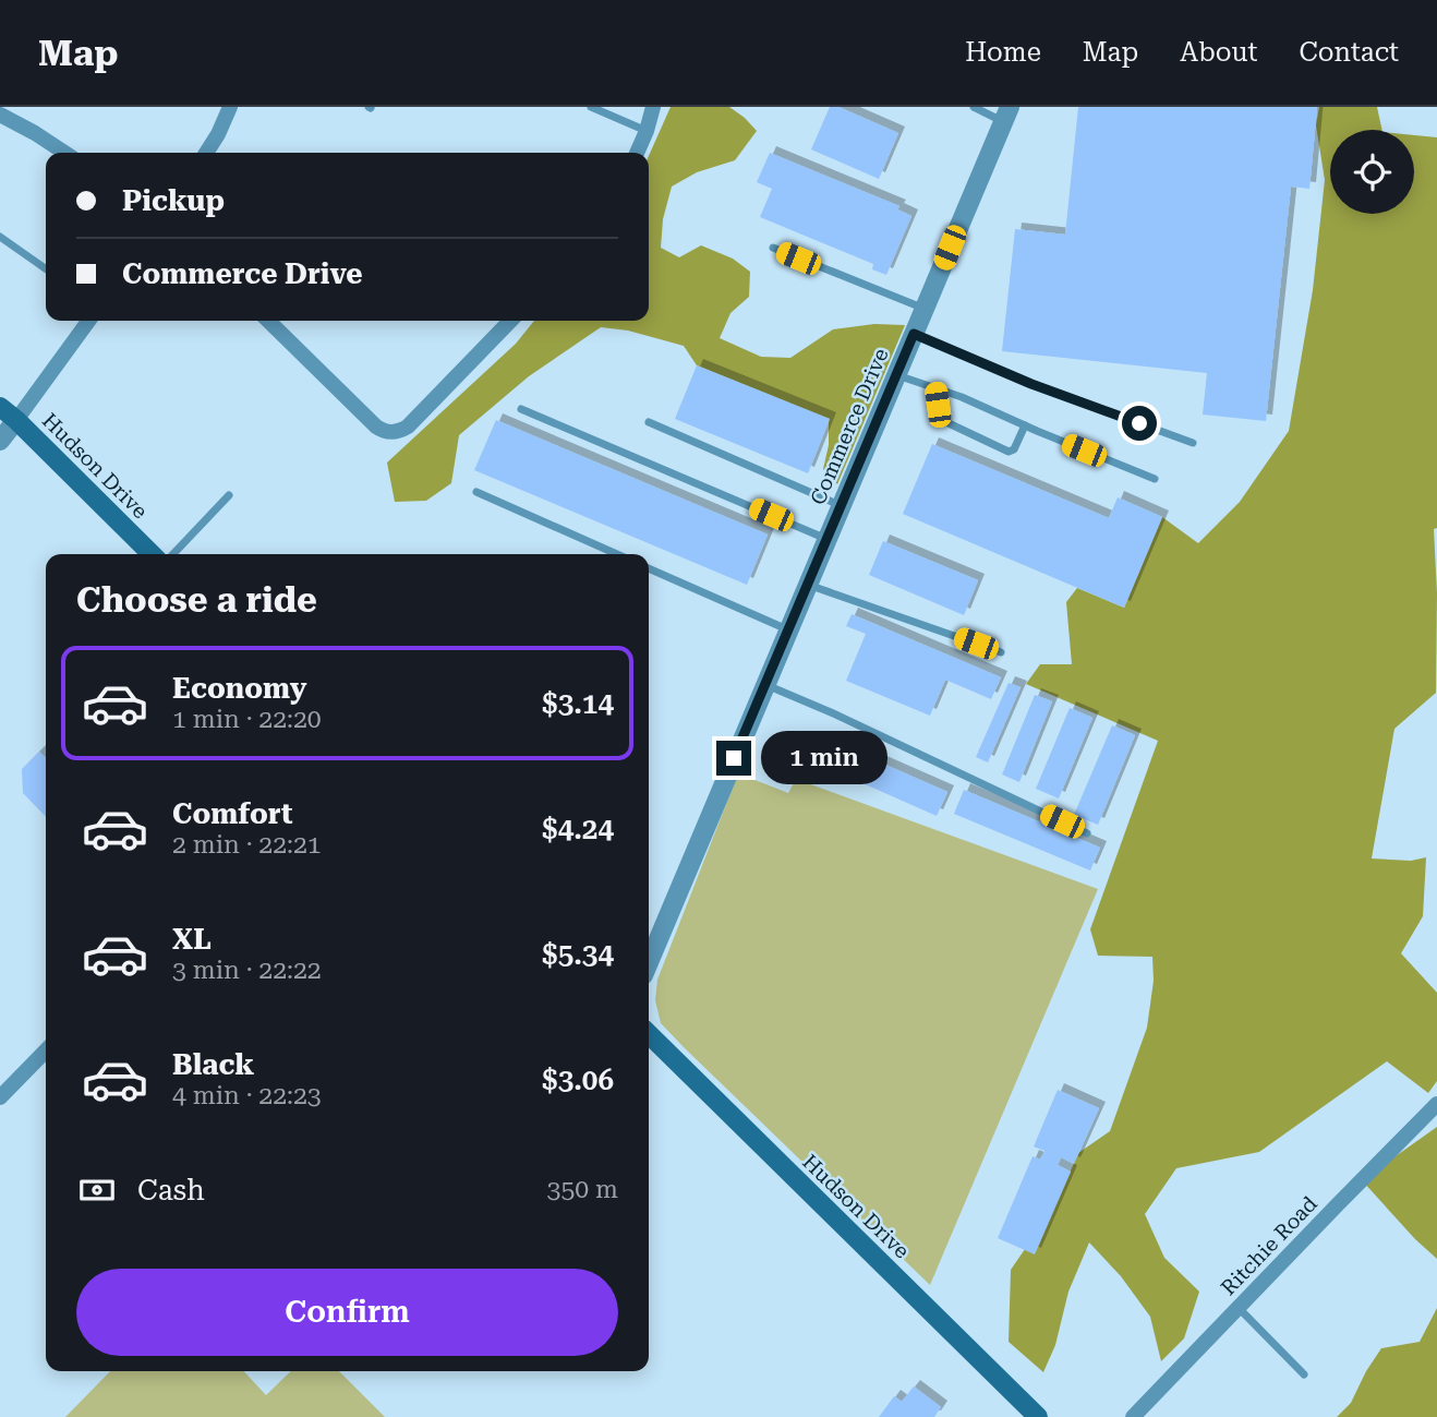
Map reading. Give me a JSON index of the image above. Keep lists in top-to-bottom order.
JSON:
{
  "streets": {
    "main road": ["Hudson Drive"],
    "street": ["Commerce Drive", "Ritchie Road"]
  },
  "page": {
    "header": "Map",
    "nav": [
      "Home",
      "Map",
      "About",
      "Contact"
    ],
    "banner": ["Pickup", "Commerce Drive"],
    "heading": "Choose a ride",
    "list": [
      {
        "name": "Economy",
        "note": "1 min · 22:20",
        "value": "$3.14"
      },
      {
        "name": "Comfort",
        "note": "2 min · 22:21",
        "value": "$4.24"
      },
      {
        "name": "XL",
        "note": "3 min · 22:22",
        "value": "$5.34"
      },
      {
        "name": "Black",
        "note": "4 min · 22:23",
        "value": "$3.06"
      }
    ],
    "bubble": "1 min",
    "pay": ["Cash", "350 m"],
    "buttons": "Confirm"
  }
}
